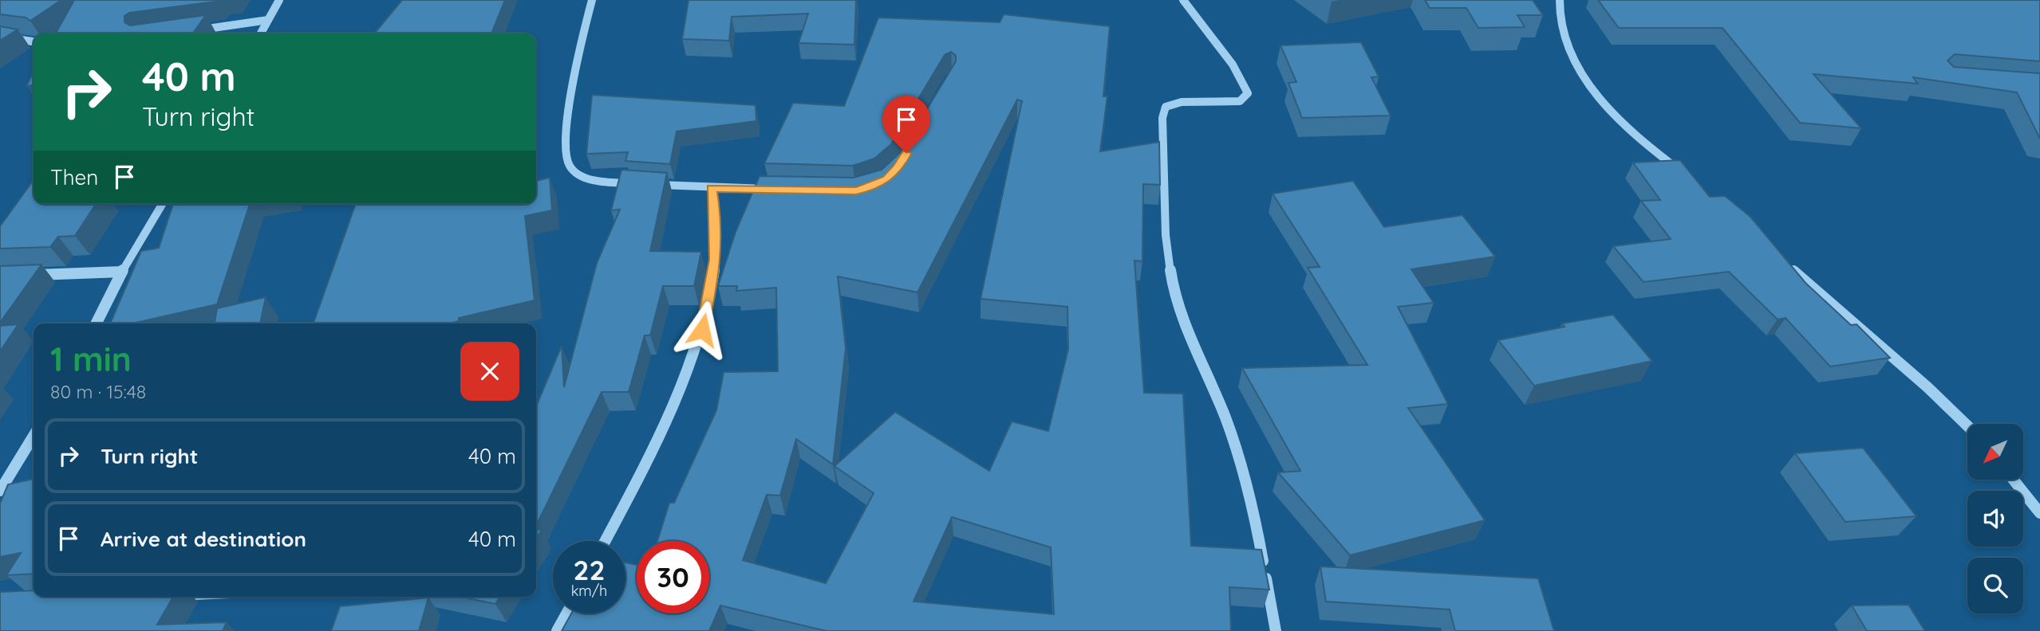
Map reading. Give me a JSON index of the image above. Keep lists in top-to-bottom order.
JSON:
{
  "north": "bottom left",
  "page": {
    "turn": ["40 m", "Turn right"],
    "then": "Then",
    "heading": ["1 min", "80 m · 15:48"],
    "list": [
      {
        "name": "Turn right",
        "value": "40 m"
      },
      {
        "name": "Arrive at destination",
        "value": "40 m"
      }
    ],
    "speed": "22 km/h",
    "limit": "30"
  }
}
